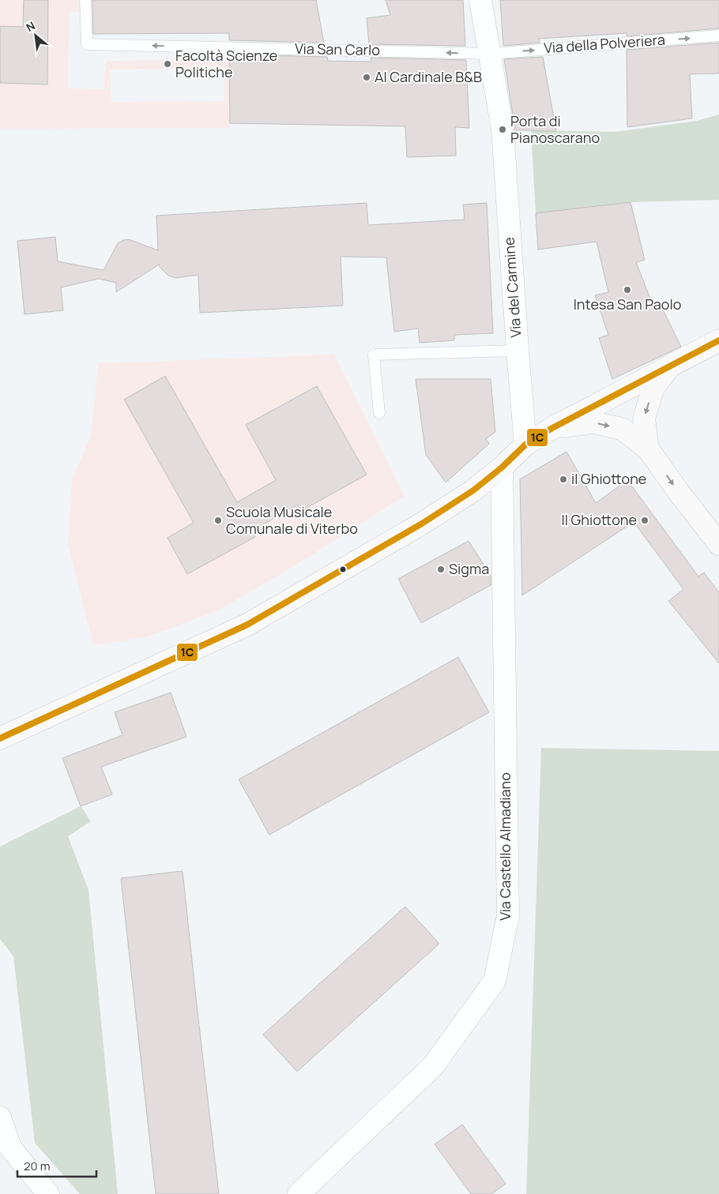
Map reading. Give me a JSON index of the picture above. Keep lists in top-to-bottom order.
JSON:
{
  "streets": {
    "street": ["Via del Carmine", "Via Castello Almadiano"],
    "lane": ["Via della Polveriera", "Via San Carlo"]
  },
  "crossings": [
    ["Via della Polveriera", "Via San Carlo"],
    ["Via della Polveriera", "Via del Carmine"],
    ["Via San Carlo", "Via del Carmine"]
  ],
  "one_way": ["Via della Polveriera", "Via San Carlo"],
  "places": [
    "Facoltà Scienze Politiche",
    "Al Cardinale B&B",
    "Porta di Pianoscarano",
    "Intesa San Paolo",
    "il Ghiottone",
    "Scuola Musicale Comunale di Viterbo",
    "Il Ghiottone",
    "Sigma"
  ],
  "lines": ["transit line 1C"],
  "scale_bar": "20 m",
  "north": "top left"
}
